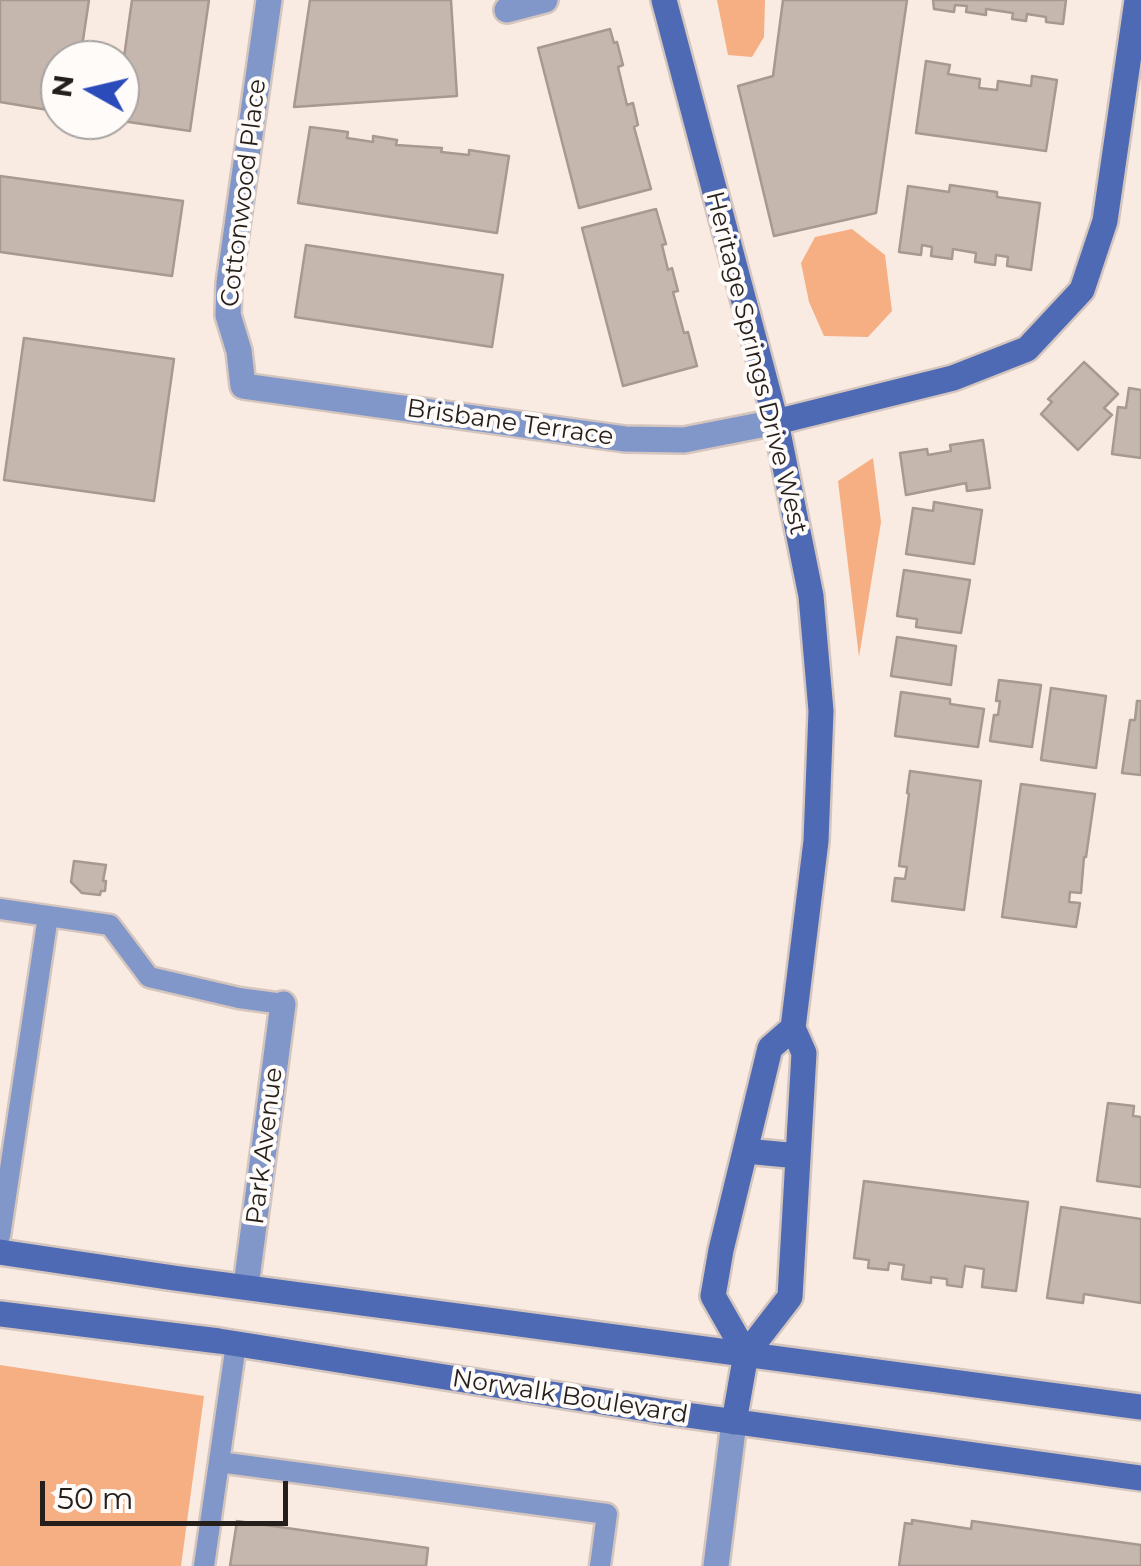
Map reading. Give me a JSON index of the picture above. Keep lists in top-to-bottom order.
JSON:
{
  "streets": {
    "street": [
      "Cottonwood Place",
      "Heritage Springs Drive West",
      "Brisbane Terrace",
      "Park Avenue",
      "Norwalk Boulevard"
    ]
  },
  "crossings": [
    ["Cottonwood Place", "Brisbane Terrace"],
    ["Heritage Springs Drive West", "Brisbane Terrace"],
    ["Heritage Springs Drive West", "Norwalk Boulevard"]
  ],
  "scale_bar": "50 m",
  "north": "left"
}
